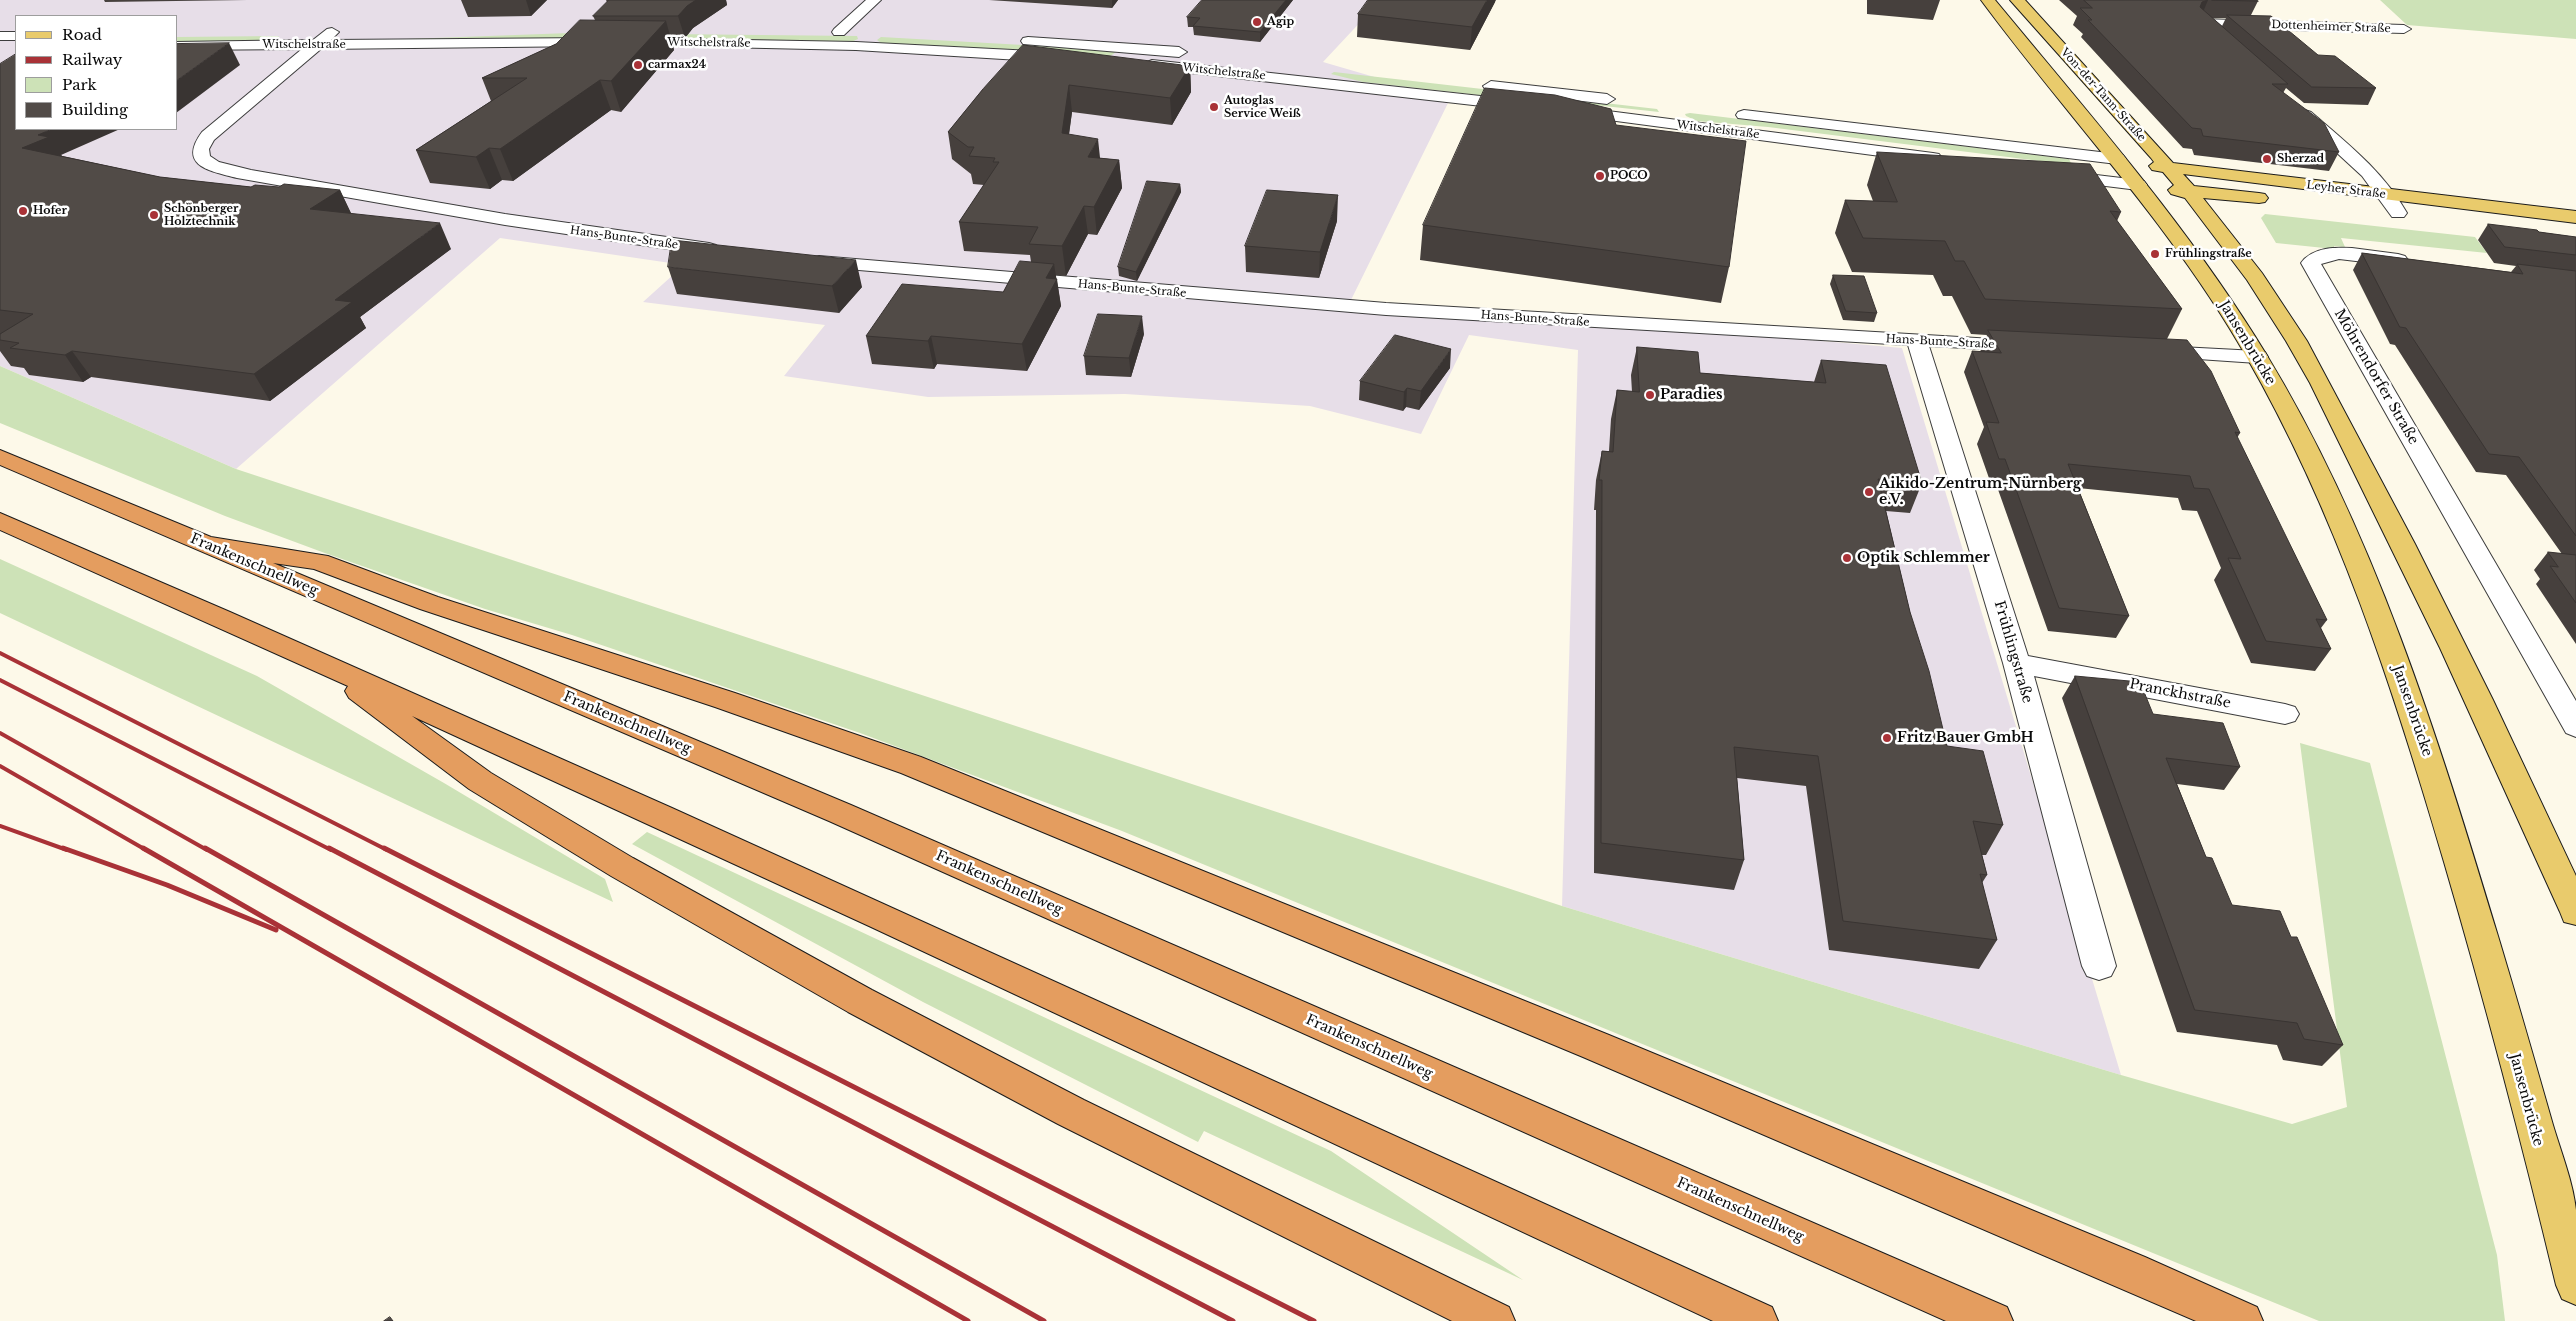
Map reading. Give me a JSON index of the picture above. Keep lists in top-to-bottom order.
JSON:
{
  "streets": {
    "highway": ["Frankenschnellweg"],
    "main road": ["Von-der-Tann-Straße", "Leyher Straße", "Jansenbrücke"],
    "street": [
      "Dottenheimer Straße",
      "Witschelstraße",
      "Hans-Bunte-Straße",
      "Möhrendorfer Straße",
      "Frühlingstraße",
      "Pranckhstraße"
    ]
  },
  "crossings": [
    ["Witschelstraße", "Von-der-Tann-Straße"],
    ["Witschelstraße", "Leyher Straße"],
    ["Witschelstraße", "Hans-Bunte-Straße"],
    ["Von-der-Tann-Straße", "Leyher Straße"],
    ["Von-der-Tann-Straße", "Jansenbrücke"],
    ["Hans-Bunte-Straße", "Frühlingstraße"],
    ["Frühlingstraße", "Pranckhstraße"]
  ],
  "places": [
    "Agip",
    "carmax24",
    "Autoglas Service Weiß",
    "Sherzad",
    "POCO",
    "Hofer",
    "Schönberger Holztechnik",
    "Frühlingstraße",
    "Paradies",
    "Aikido-Zentrum-Nürnberg e.V.",
    "Optik Schlemmer",
    "Fritz Bauer GmbH"
  ],
  "legend": [
    "Road",
    "Railway",
    "Park",
    "Building"
  ]
}
